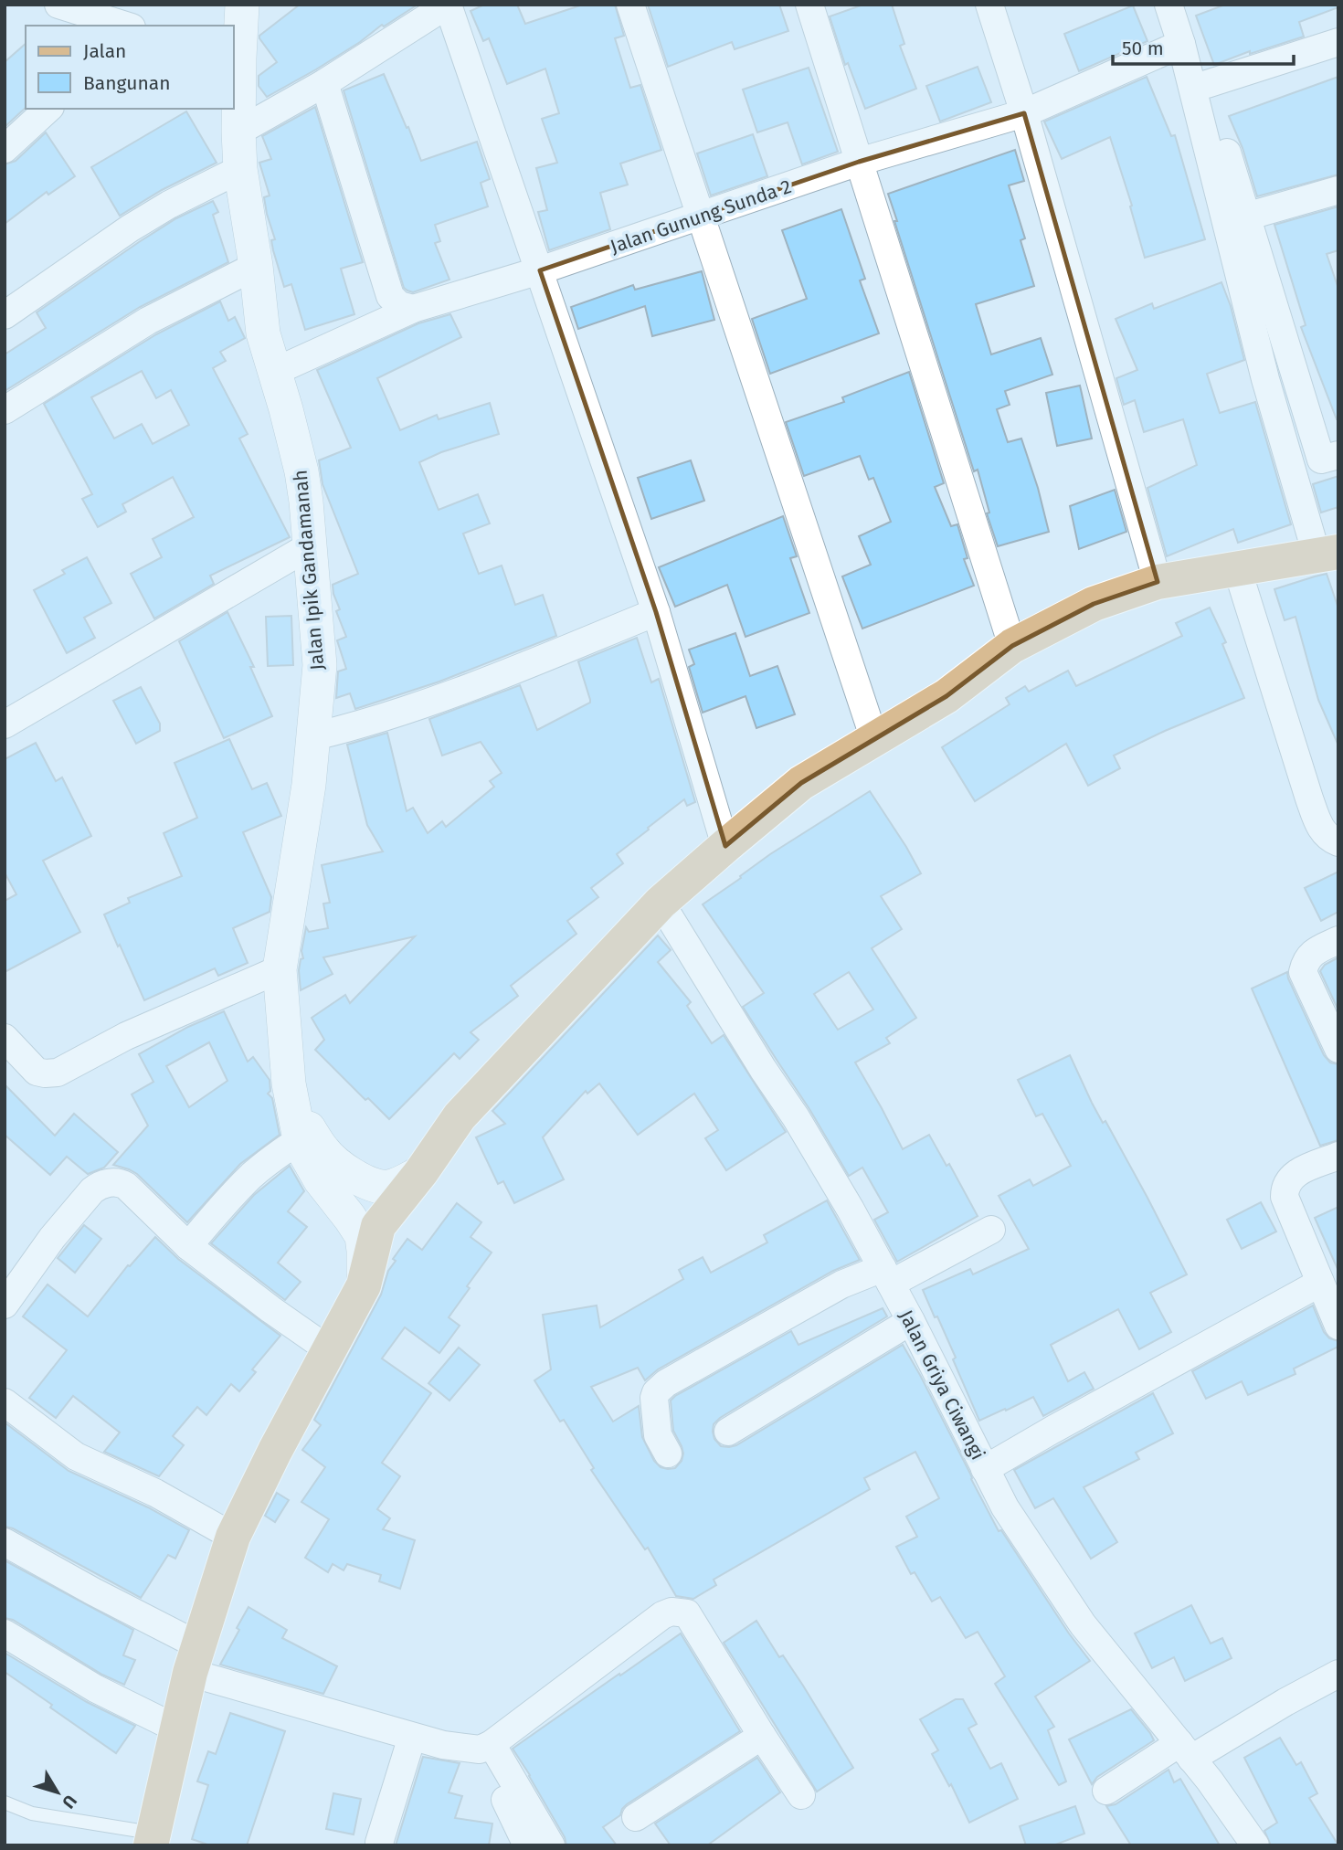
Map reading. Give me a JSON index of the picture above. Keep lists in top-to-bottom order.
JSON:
{
  "streets": {
    "street": ["Jalan Gunung Sunda 2", "Jalan Ipik Gandamanah", "Jalan Griya Ciwangi"]
  },
  "crossings": [
    ["Jalan Gunung Sunda 2", "Jalan Ipik Gandamanah"]
  ],
  "legend": ["Jalan", "Bangunan"],
  "scale_bar": "50 m",
  "north": "bottom right"
}
